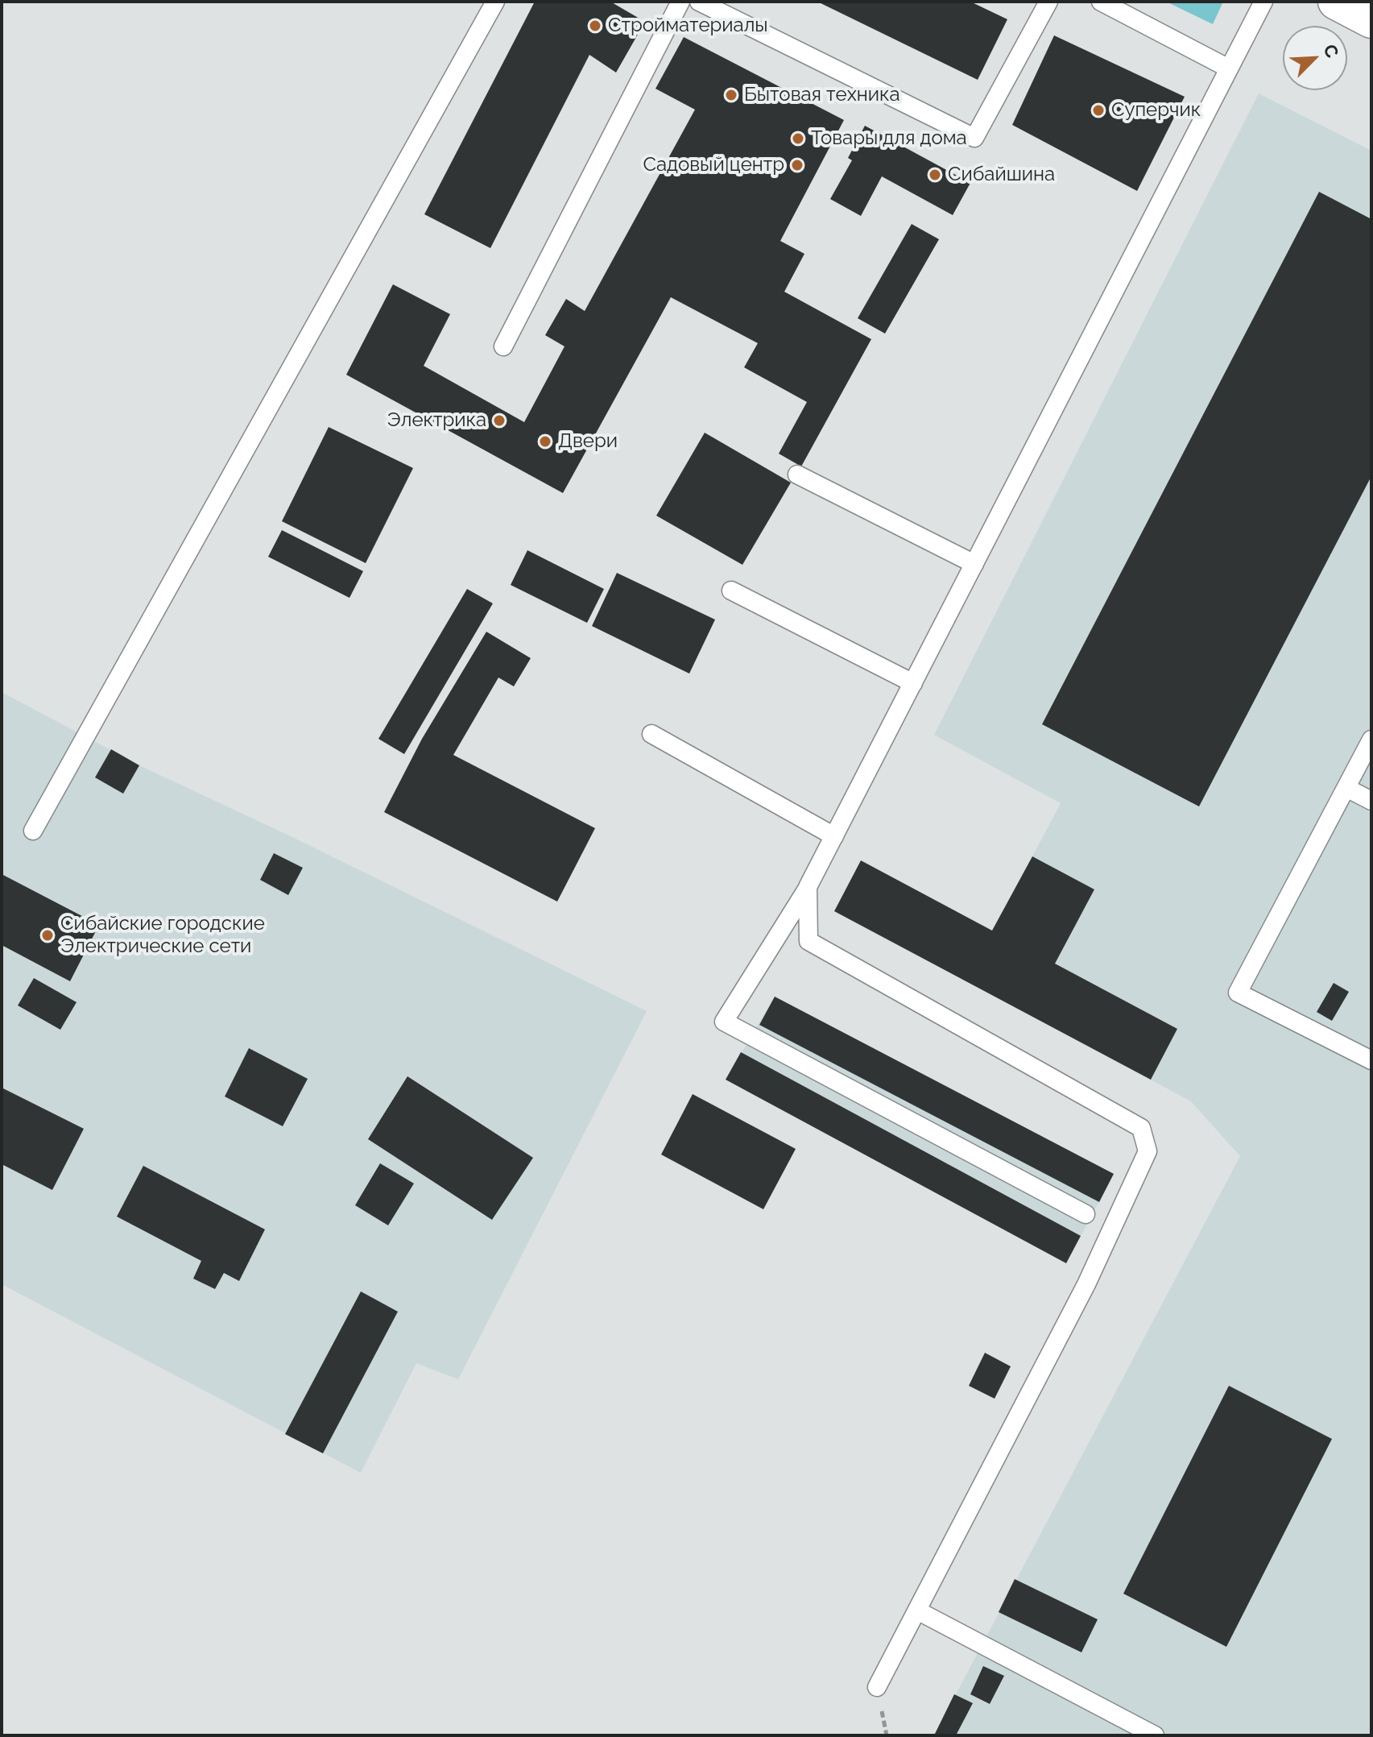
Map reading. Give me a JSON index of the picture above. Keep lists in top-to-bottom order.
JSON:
{
  "places": [
    "Стройматериалы",
    "Бытовая техника",
    "Суперчик",
    "Товары для дома",
    "Садовый центр",
    "Сибайшина",
    "Электрика",
    "Двери",
    "Сибайские городские Электрические сети"
  ],
  "north": "top right"
}
